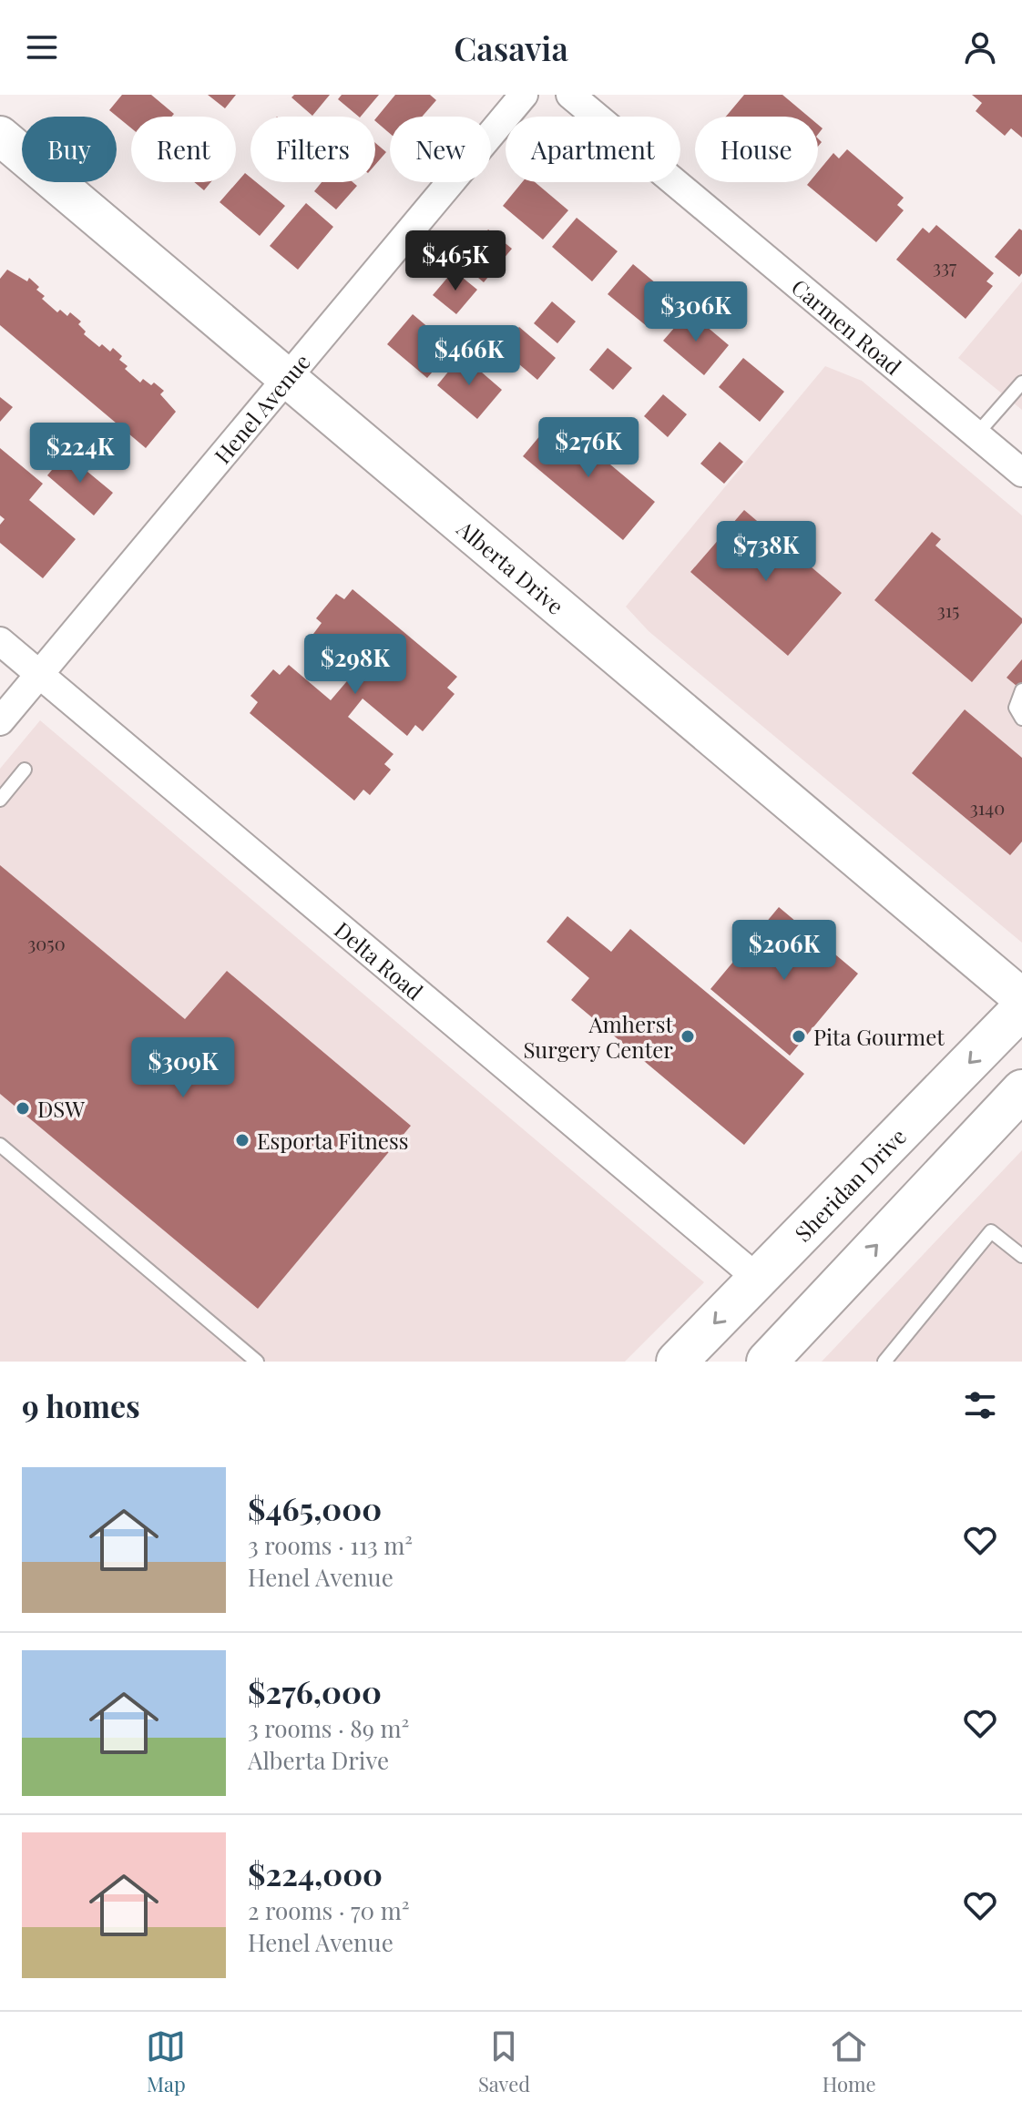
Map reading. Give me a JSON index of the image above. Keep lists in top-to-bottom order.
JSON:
{
  "streets": {
    "main road": ["Sheridan Drive"],
    "street": [
      "Carmen Road",
      "Henel Avenue",
      "Alberta Drive",
      "Delta Road"
    ]
  },
  "crossings": [
    ["Henel Avenue", "Alberta Drive"],
    ["Henel Avenue", "Delta Road"],
    ["Delta Road", "Sheridan Drive"]
  ],
  "places": [
    "Amherst Surgery Center",
    "Pita Gourmet",
    "DSW",
    "Esporta Fitness"
  ],
  "house_numbers": [
    "337",
    "315",
    "3140",
    "3050"
  ],
  "page": {
    "header": "Casavia",
    "chip": [
      "Buy",
      "Rent",
      "Filters",
      "New",
      "Apartment",
      "House"
    ],
    "price": [
      "$465K",
      "$306K",
      "$466K",
      "$276K",
      "$224K",
      "$738K",
      "$298K",
      "$206K",
      "$309K"
    ],
    "heading": "9 homes",
    "list": [
      {
        "name": "$465,000",
        "note": "3 rooms · 113 m² · Henel Avenue"
      },
      {
        "name": "$276,000",
        "note": "3 rooms · 89 m² · Alberta Drive"
      },
      {
        "name": "$224,000",
        "note": "2 rooms · 70 m² · Henel Avenue"
      }
    ],
    "tabs": ["Map", "Saved", "Home"]
  }
}
